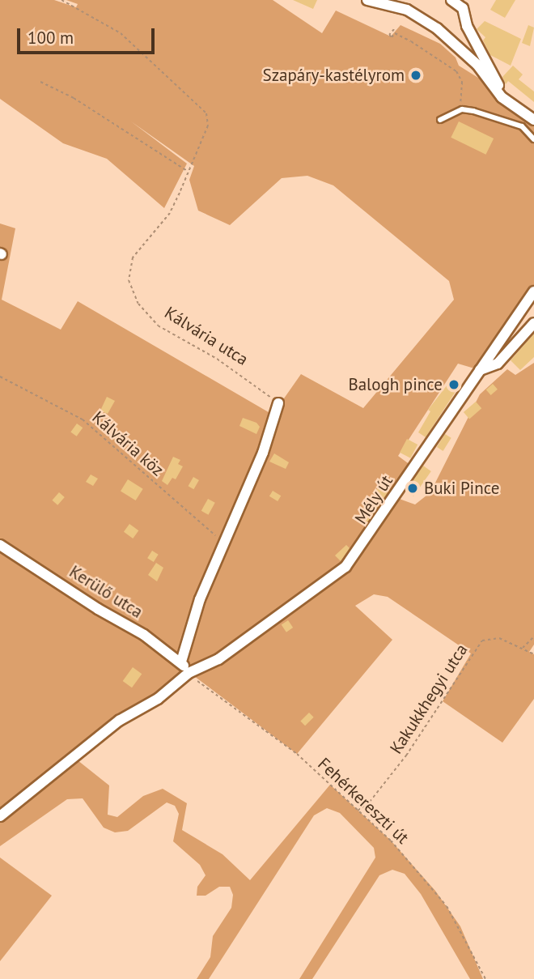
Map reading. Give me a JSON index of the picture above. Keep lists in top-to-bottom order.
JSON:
{
  "streets": {
    "street": ["Mély út", "Kerülő utca"],
    "path": [
      "Kálvária utca",
      "Kálvária köz",
      "Kakukkhegyi utca",
      "Fehérkereszti út"
    ]
  },
  "crossings": [
    ["Mély út", "Kerülő utca"],
    ["Mély út", "Fehérkereszti út"],
    ["Kerülő utca", "Fehérkereszti út"],
    ["Kakukkhegyi utca", "Fehérkereszti út"]
  ],
  "places": ["Szapáry-kastélyrom", "Balogh pince", "Buki Pince"],
  "scale_bar": "100 m"
}
